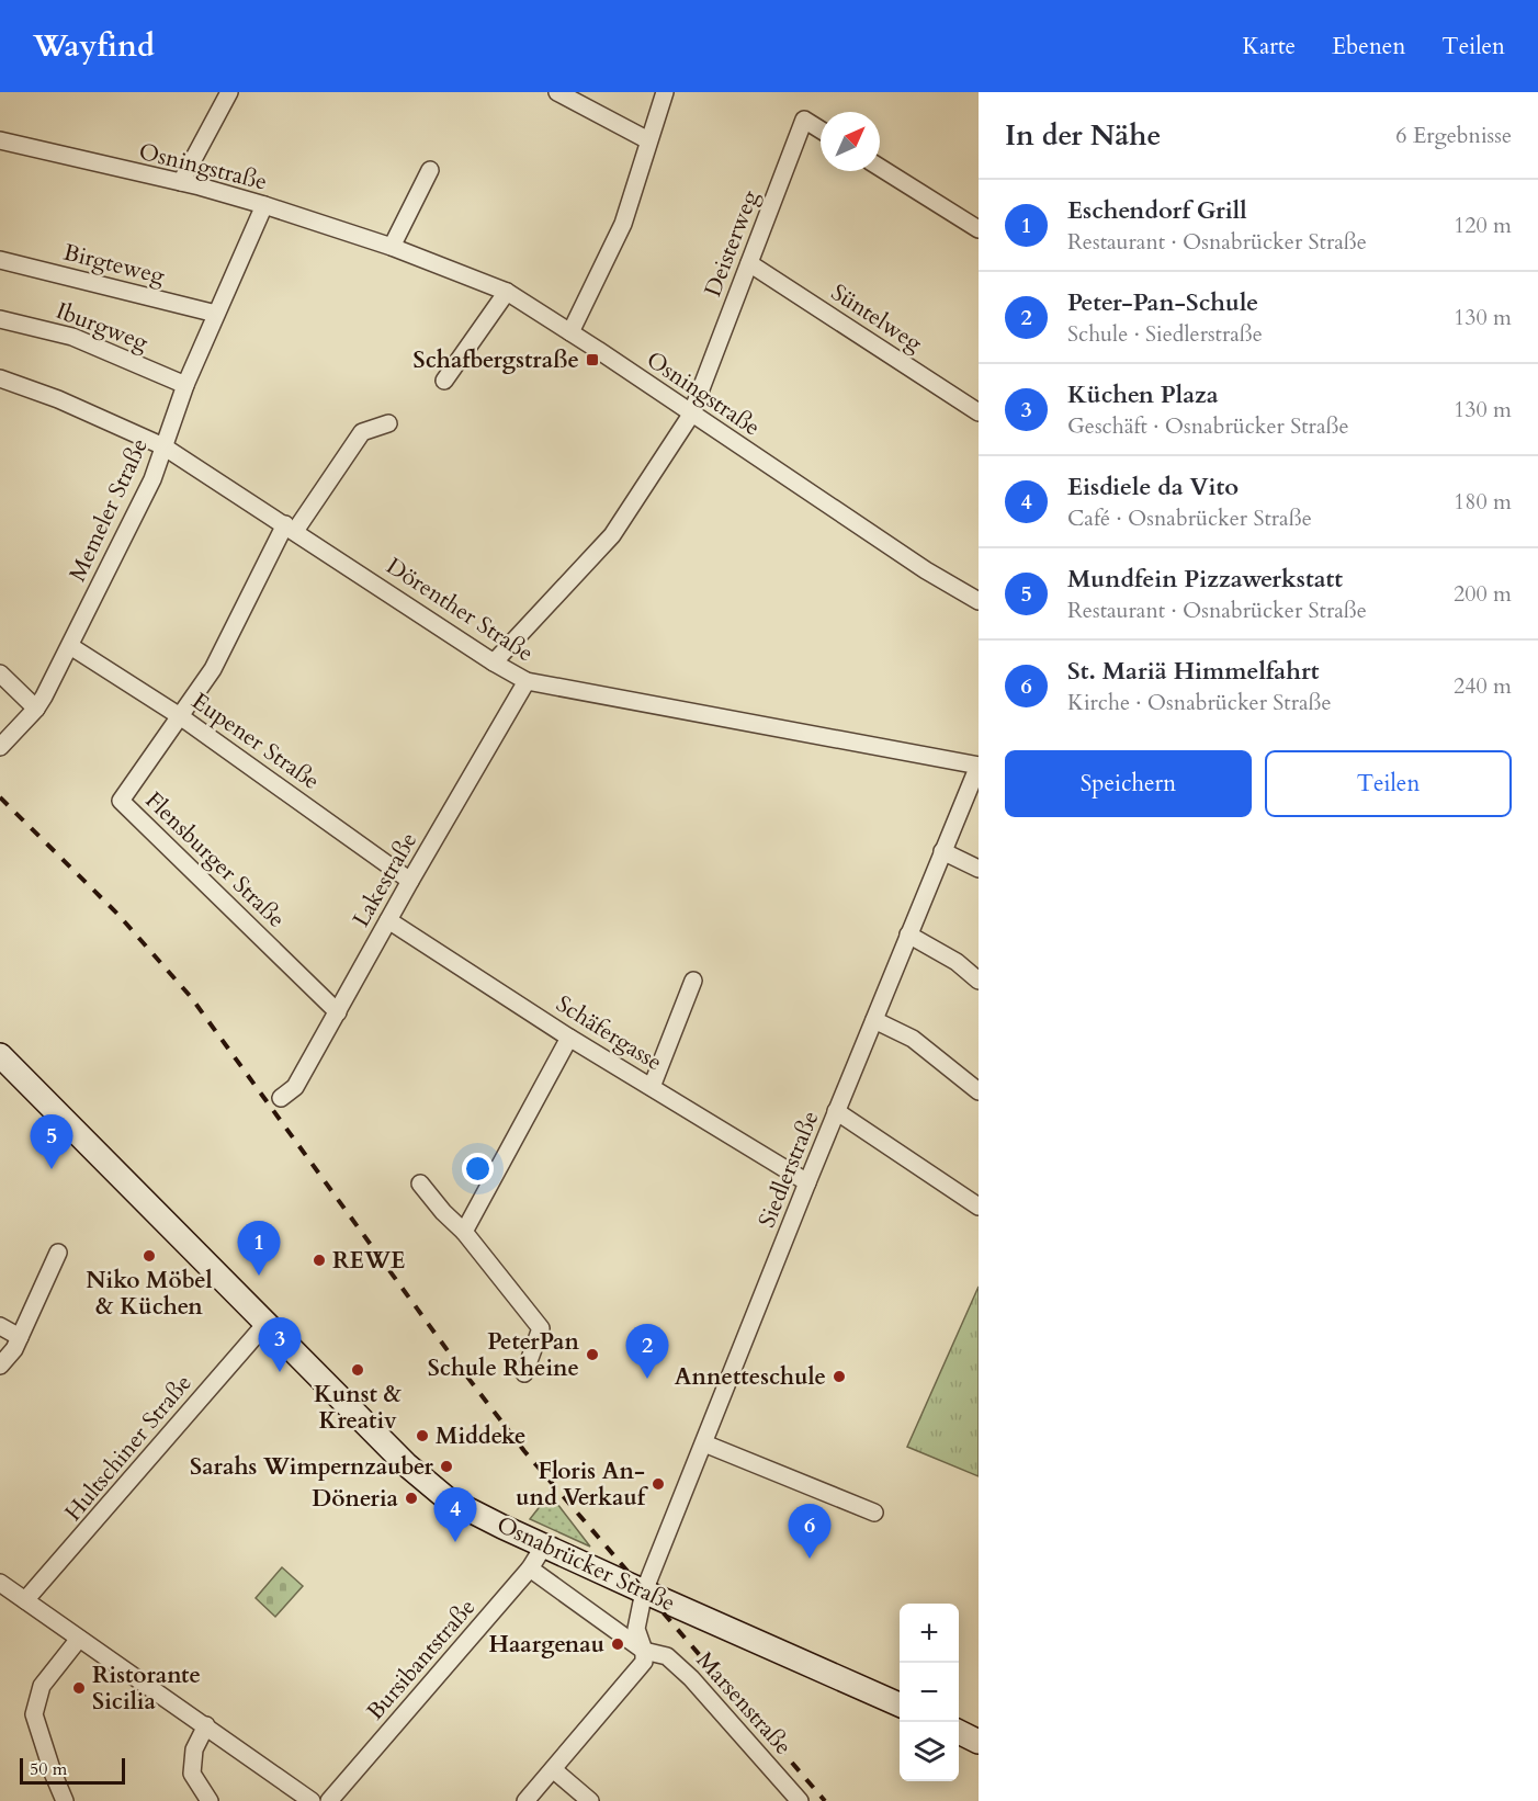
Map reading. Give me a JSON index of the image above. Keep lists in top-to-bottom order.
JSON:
{
  "streets": {
    "main road": ["Osnabrücker Straße"],
    "street": [
      "Osningstraße",
      "Deisterweg",
      "Birgteweg",
      "Süntelweg",
      "Iburgweg",
      "Memeler Straße",
      "Dörenther Straße",
      "Eupener Straße",
      "Flensburger Straße",
      "Lakestraße",
      "Schäfergasse",
      "Siedlerstraße",
      "Hultschiner Straße",
      "Bursibantstraße",
      "Marsenstraße"
    ]
  },
  "crossings": [
    ["Osningstraße", "Deisterweg"],
    ["Osningstraße", "Memeler Straße"],
    ["Deisterweg", "Süntelweg"],
    ["Birgteweg", "Memeler Straße"],
    ["Iburgweg", "Memeler Straße"],
    ["Memeler Straße", "Dörenther Straße"],
    ["Memeler Straße", "Eupener Straße"],
    ["Dörenther Straße", "Flensburger Straße"],
    ["Dörenther Straße", "Lakestraße"],
    ["Dörenther Straße", "Siedlerstraße"],
    ["Eupener Straße", "Flensburger Straße"],
    ["Eupener Straße", "Lakestraße"],
    ["Flensburger Straße", "Lakestraße"],
    ["Lakestraße", "Schäfergasse"],
    ["Schäfergasse", "Siedlerstraße"],
    ["Siedlerstraße", "Osnabrücker Straße"],
    ["Siedlerstraße", "Marsenstraße"],
    ["Hultschiner Straße", "Osnabrücker Straße"],
    ["Osnabrücker Straße", "Bursibantstraße"],
    ["Osnabrücker Straße", "Marsenstraße"]
  ],
  "places": {
    "transit": ["Schafbergstraße"],
    "other": [
      "Niko Möbel & Küchen",
      "REWE",
      "PeterPan Schule Rheine",
      "Kunst & Kreativ",
      "Annetteschule",
      "Middeke",
      "Sarahs Wimpernzauber",
      "Floris An- und Verkauf",
      "Döneria",
      "Haargenau",
      "Ristorante Sicilia"
    ]
  },
  "scale_bar": "50 m",
  "north": "top right",
  "page": {
    "header": "Wayfind",
    "nav": ["Karte", "Ebenen", "Teilen"],
    "heading": ["In der Nähe", "6 Ergebnisse"],
    "list": [
      {
        "mark": "1",
        "name": "Eschendorf Grill",
        "note": "Restaurant · Osnabrücker Straße",
        "value": "120 m"
      },
      {
        "mark": "2",
        "name": "Peter-Pan-Schule",
        "note": "Schule · Siedlerstraße",
        "value": "130 m"
      },
      {
        "mark": "3",
        "name": "Küchen Plaza",
        "note": "Geschäft · Osnabrücker Straße",
        "value": "130 m"
      },
      {
        "mark": "4",
        "name": "Eisdiele da Vito",
        "note": "Café · Osnabrücker Straße",
        "value": "180 m"
      },
      {
        "mark": "5",
        "name": "Mundfein Pizzawerkstatt",
        "note": "Restaurant · Osnabrücker Straße",
        "value": "200 m"
      },
      {
        "mark": "6",
        "name": "St. Mariä Himmelfahrt",
        "note": "Kirche · Osnabrücker Straße",
        "value": "240 m"
      }
    ],
    "buttons": ["Speichern", "Teilen"],
    "pins": [
      "5",
      "1",
      "3",
      "2",
      "4",
      "6"
    ],
    "map_buttons": ["+", "−"],
    "scale": "50 m"
  }
}
